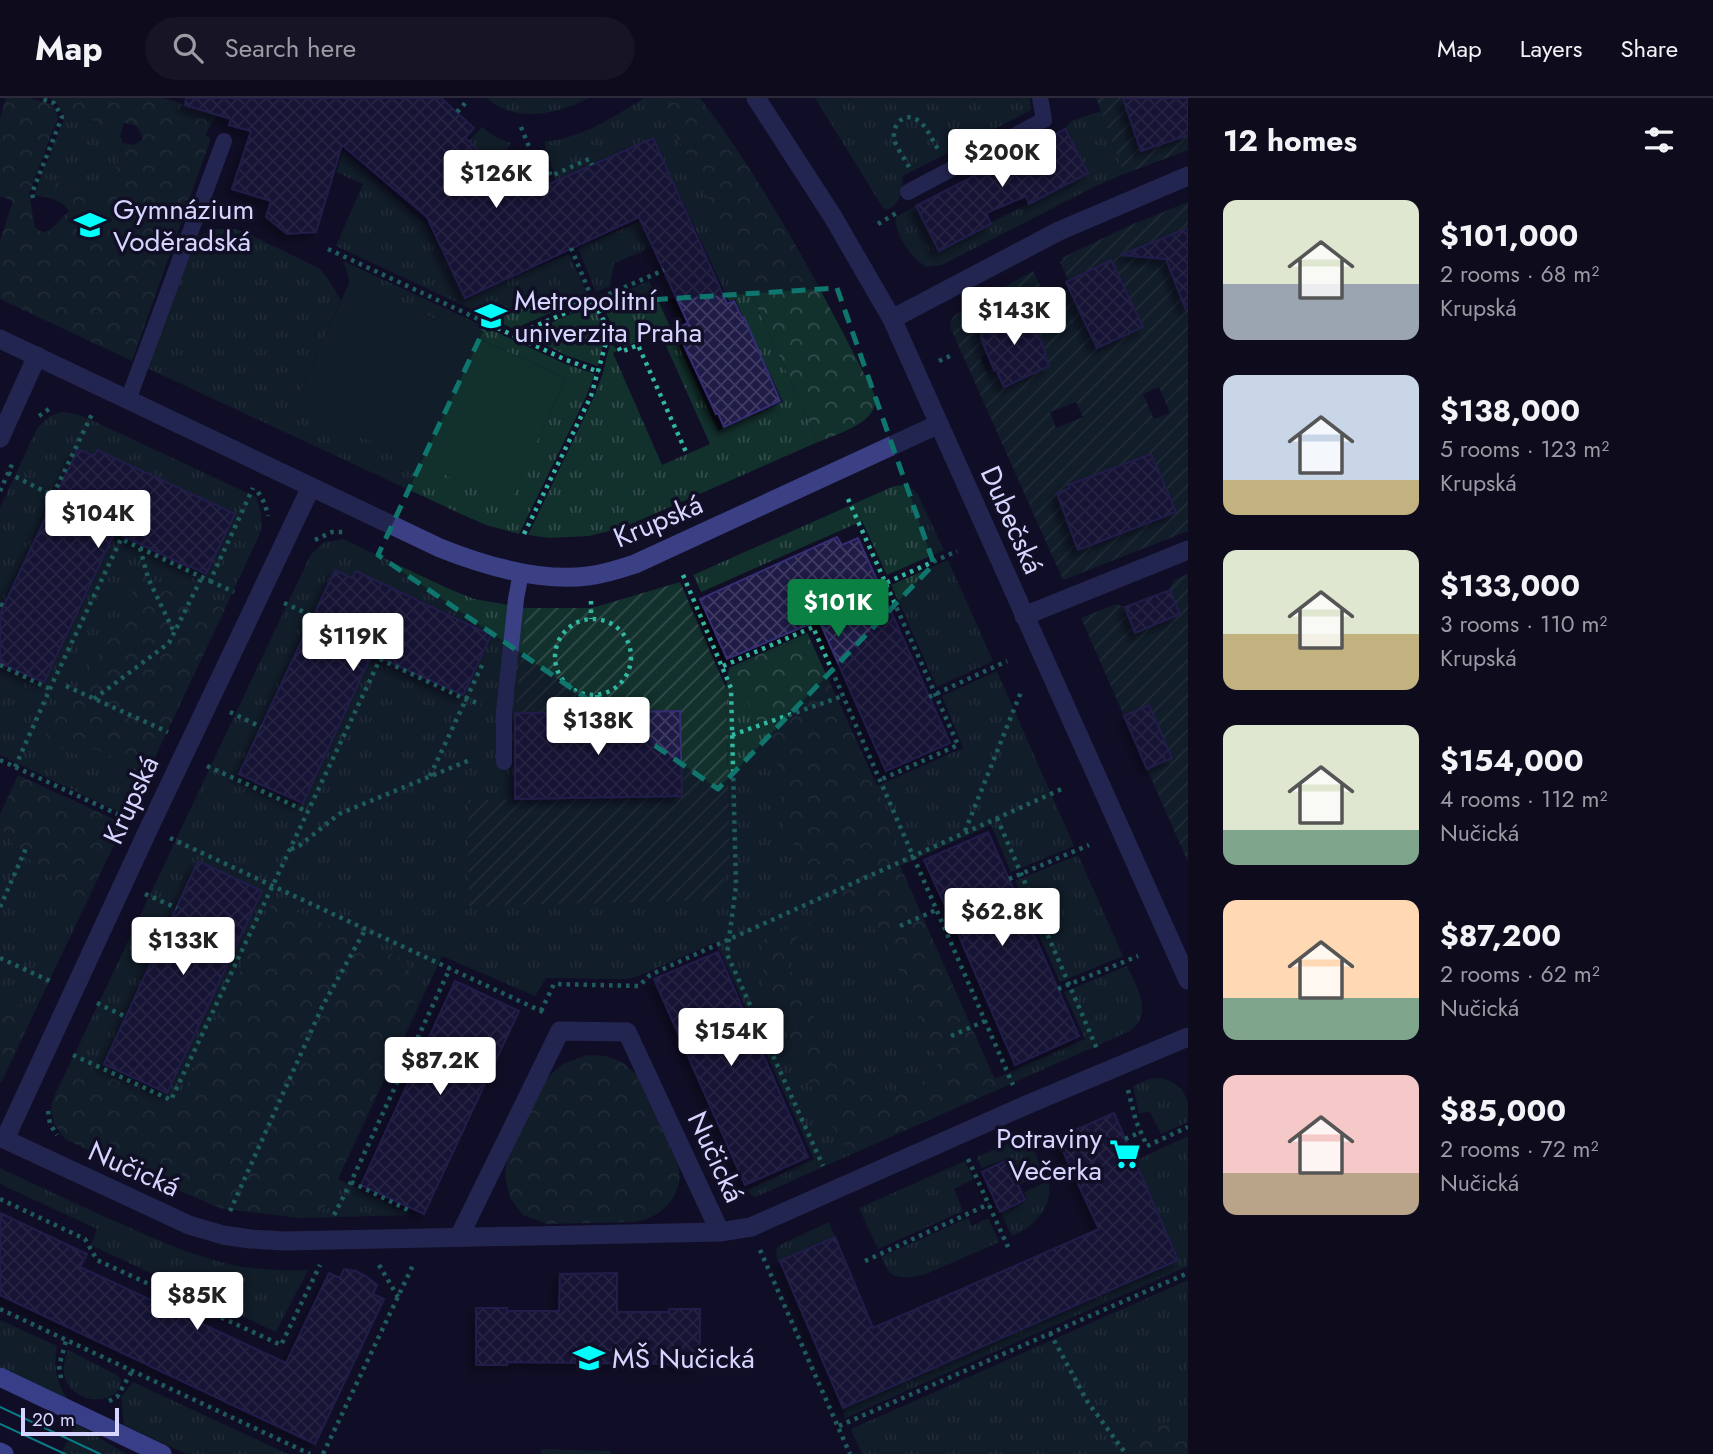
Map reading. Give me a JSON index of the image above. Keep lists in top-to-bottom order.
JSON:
{
  "streets": {
    "street": ["Dubečská", "Krupská", "Nučická"]
  },
  "crossings": [
    ["Dubečská", "Krupská"],
    ["Krupská", "Nučická"]
  ],
  "places": {
    "school or university": ["Gymnázium Voděradská", "Metropolitní univerzita Praha", "MŠ Nučická"],
    "supermarket": ["Potraviny Večerka"]
  },
  "scale_bar": "20 m",
  "page": {
    "header": "Map",
    "search": "Search here",
    "nav": ["Map", "Layers", "Share"],
    "heading": "12 homes",
    "price": [
      "$200K",
      "$126K",
      "$143K",
      "$104K",
      "$101K",
      "$119K",
      "$138K",
      "$62.8K",
      "$133K",
      "$154K",
      "$87.2K",
      "$85K"
    ],
    "list": [
      {
        "name": "$101,000",
        "note": "2 rooms · 68 m² · Krupská"
      },
      {
        "name": "$138,000",
        "note": "5 rooms · 123 m² · Krupská"
      },
      {
        "name": "$133,000",
        "note": "3 rooms · 110 m² · Krupská"
      },
      {
        "name": "$154,000",
        "note": "4 rooms · 112 m² · Nučická"
      },
      {
        "name": "$87,200",
        "note": "2 rooms · 62 m² · Nučická"
      },
      {
        "name": "$85,000",
        "note": "2 rooms · 72 m² · Nučická"
      }
    ],
    "scale": "20 m"
  }
}
